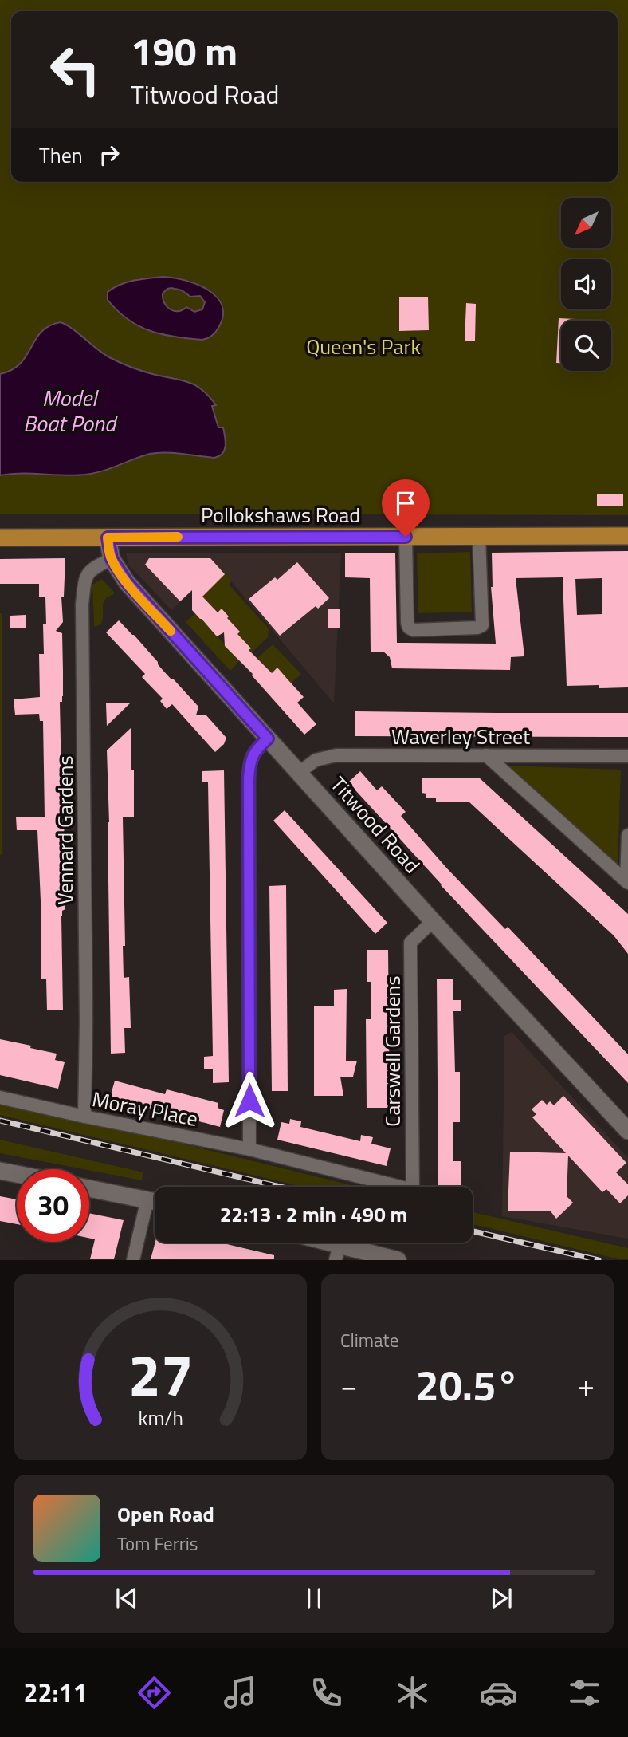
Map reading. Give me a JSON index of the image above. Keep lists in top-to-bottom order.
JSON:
{
  "streets": {
    "main road": ["Pollokshaws Road"],
    "street": [
      "Waverley Street",
      "Titwood Road",
      "Vennard Gardens",
      "Carswell Gardens",
      "Moray Place"
    ]
  },
  "crossings": [
    ["Pollokshaws Road", "Titwood Road"],
    ["Waverley Street", "Titwood Road"],
    ["Titwood Road", "Vennard Gardens"],
    ["Titwood Road", "Carswell Gardens"],
    ["Vennard Gardens", "Moray Place"]
  ],
  "water": ["Model Boat Pond"],
  "parks": ["Queen's Park"],
  "north": "bottom left",
  "page": {
    "turn": ["190 m", "Titwood Road"],
    "then": "Then",
    "limit": "30",
    "trip": "22:13 · 2 min · 490 m",
    "tile": "Climate",
    "heat": ["−", "20.5°", "+"],
    "song": ["Open Road", "Tom Ferris"],
    "tabs": "22:11",
    "gauge": ["27", "km/h"]
  }
}
